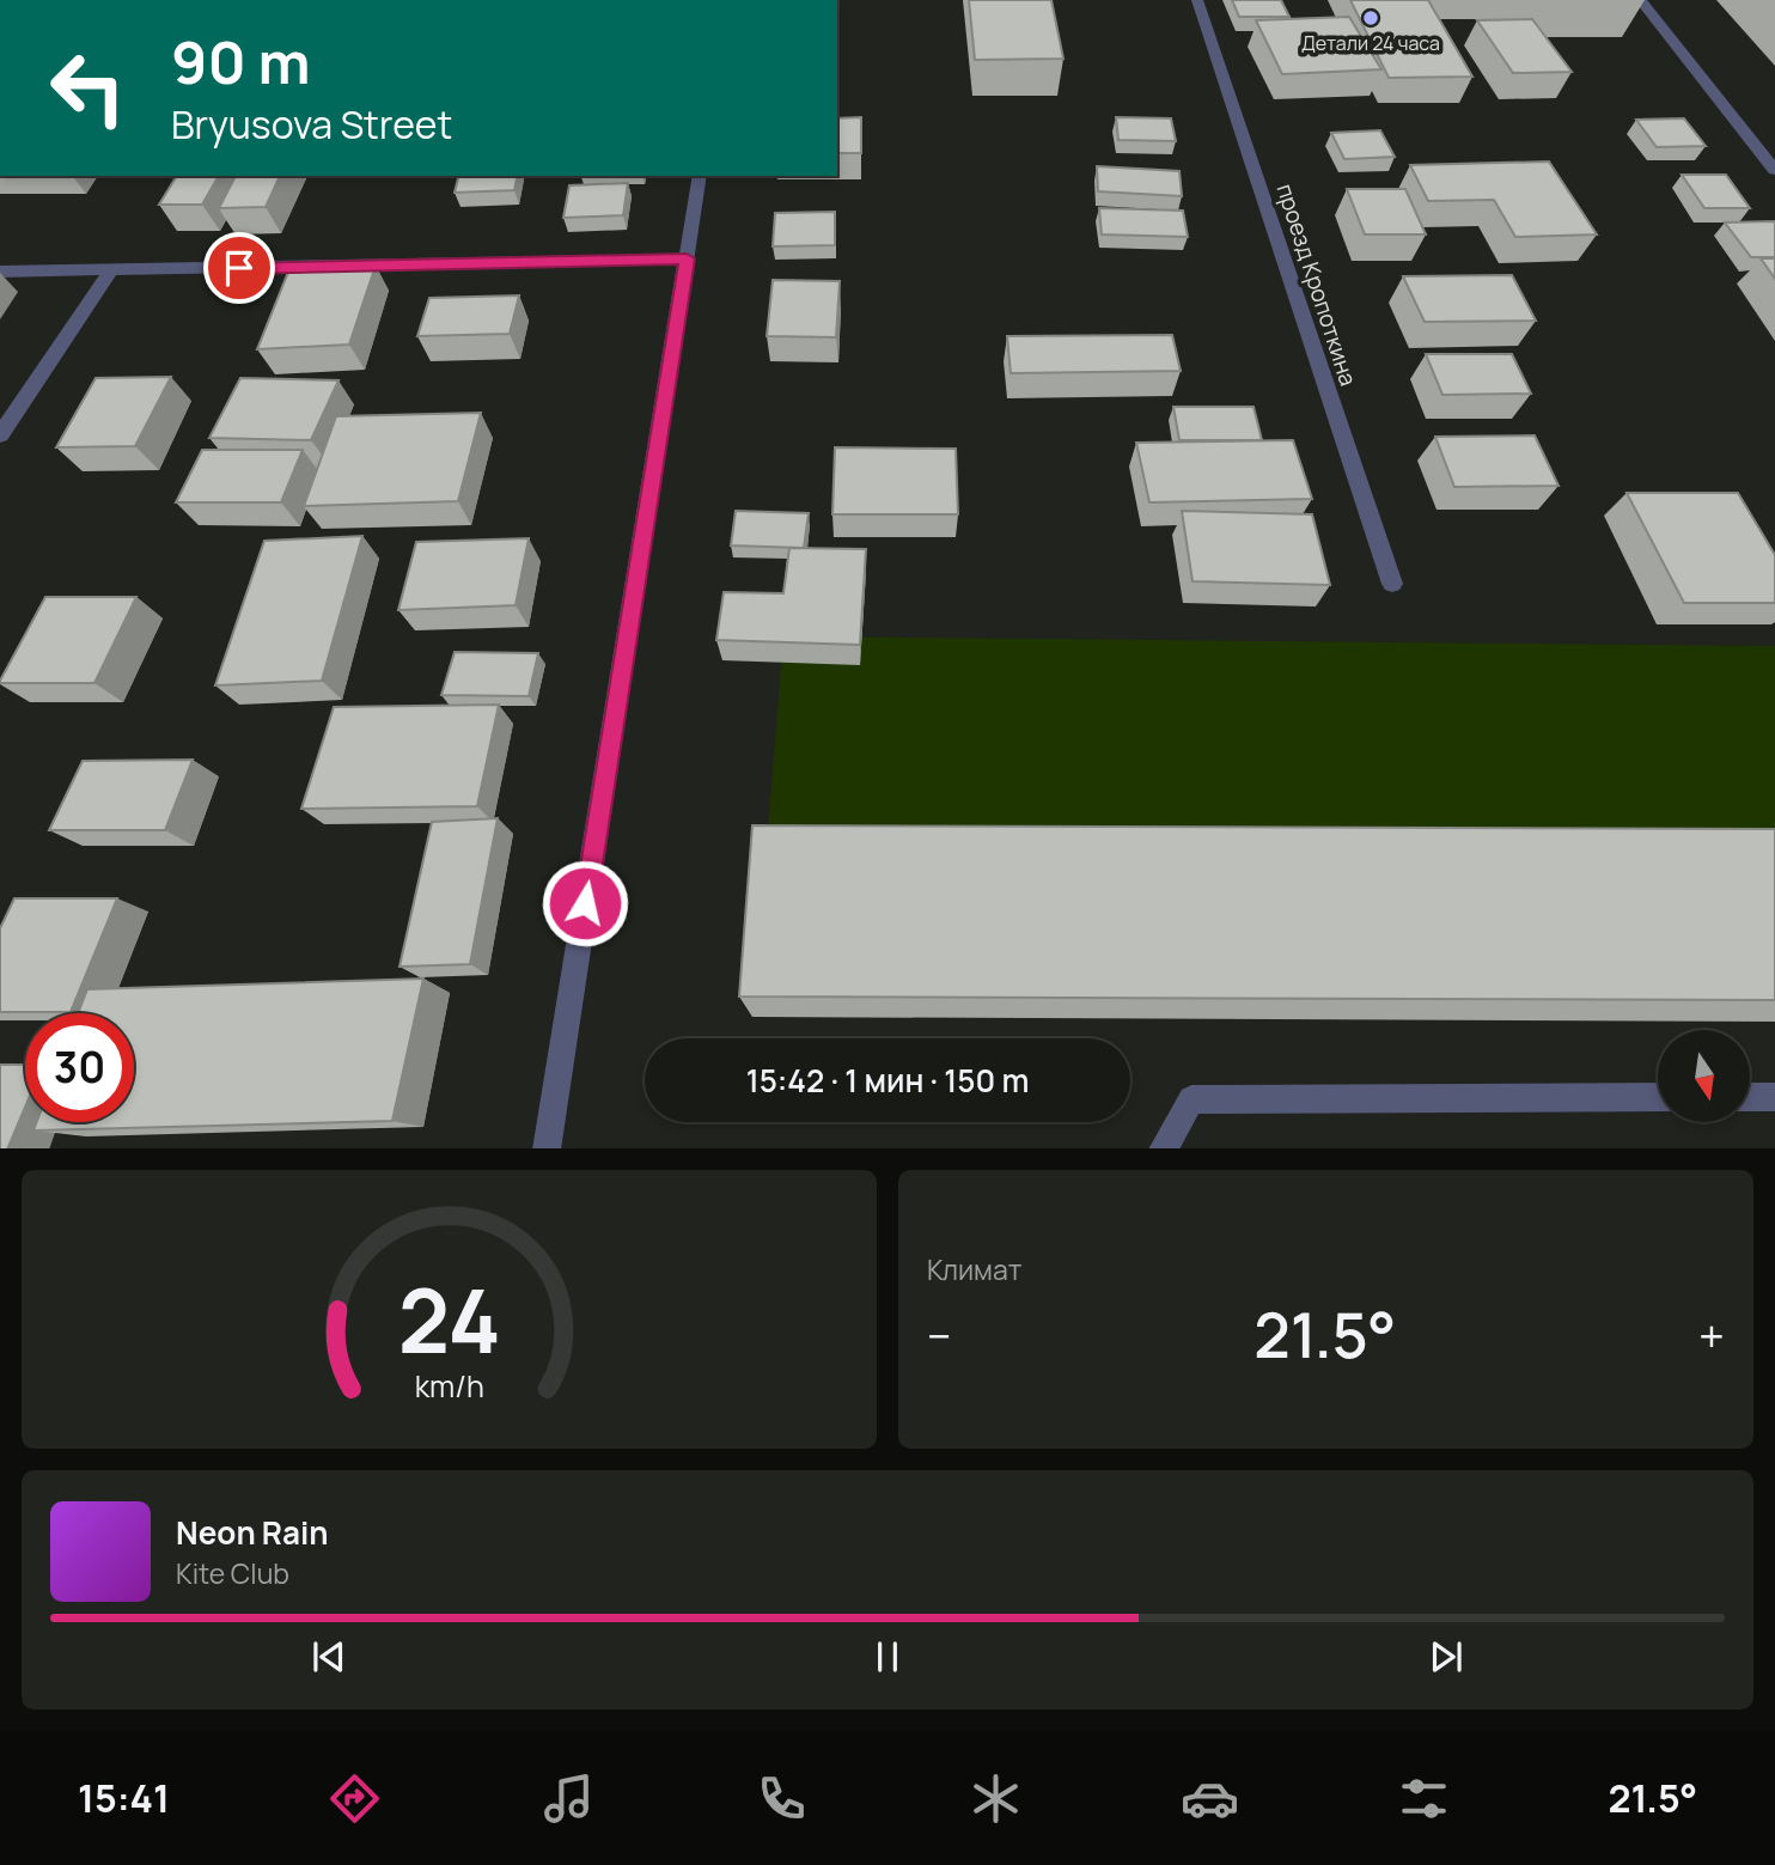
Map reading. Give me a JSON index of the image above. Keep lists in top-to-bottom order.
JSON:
{
  "streets": {
    "street": ["проезд Кропоткина"]
  },
  "places": ["Детали 24 часа"],
  "north": "bottom",
  "page": {
    "turn": ["90 m", "Bryusova Street"],
    "limit": "30",
    "trip": "15:42 · 1 мин · 150 m",
    "tile": "Климат",
    "heat": ["−", "21.5°", "+"],
    "song": ["Neon Rain", "Kite Club"],
    "tabs": ["15:41", "21.5°"],
    "gauge": ["24", "km/h"]
  }
}
